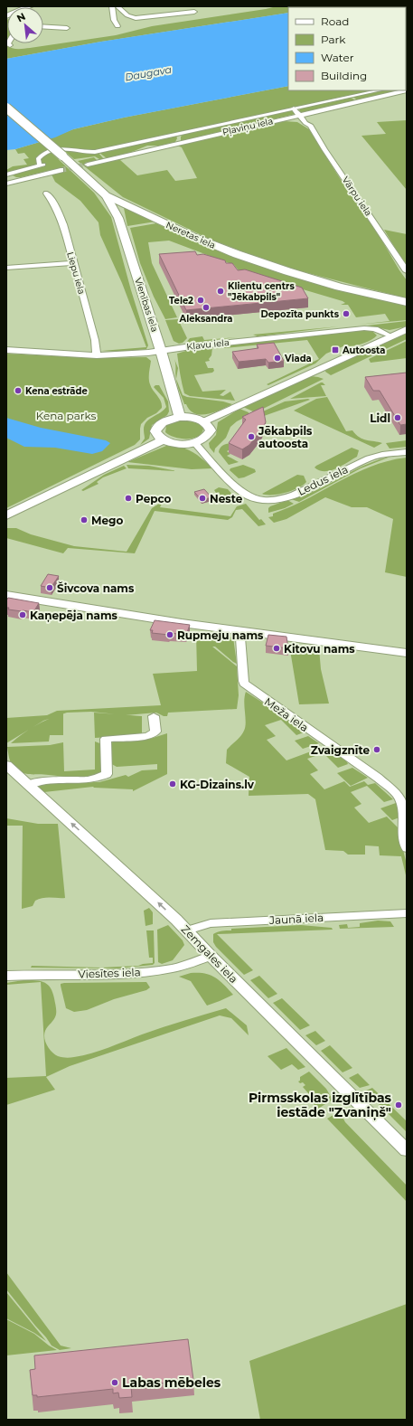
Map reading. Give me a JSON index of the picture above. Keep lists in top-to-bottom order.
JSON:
{
  "streets": {
    "main road": ["Neretas iela", "Vienības iela"],
    "street": [
      "Pļaviņu iela",
      "Vārpu iela",
      "Liepu iela",
      "Kļavu iela",
      "Ledus iela",
      "Meža iela",
      "Jaunā iela",
      "Zemgales iela",
      "Viesītes iela"
    ]
  },
  "crossings": [
    ["Pļaviņu iela", "Vārpu iela"],
    ["Neretas iela", "Vienības iela"],
    ["Liepu iela", "Kļavu iela"],
    ["Vienības iela", "Kļavu iela"],
    ["Jaunā iela", "Zemgales iela"],
    ["Zemgales iela", "Viesītes iela"]
  ],
  "one_way": ["Zemgales iela"],
  "water": ["Daugava"],
  "parks": ["Kena parks"],
  "places": {
    "other": [
      "Klientu centrs \"Jēkabpils\"",
      "Tele2",
      "Aleksandra",
      "Depozīta punkts",
      "Viada",
      "Kena estrāde",
      "Lidl",
      "Jēkabpils autoosta",
      "Pepco",
      "Neste",
      "Mego",
      "Šivcova nams",
      "Kaņepēja nams",
      "Rupmeju nams",
      "Kitovu nams",
      "Zvaigznīte",
      "KG-Dizains.lv",
      "Pirmsskolas izglītības iestāde \"Zvaniņš\"",
      "Labas mēbeles"
    ],
    "transit": ["Autoosta"]
  },
  "legend": [
    "Road",
    "Park",
    "Water",
    "Building"
  ],
  "north": "top left"
}
